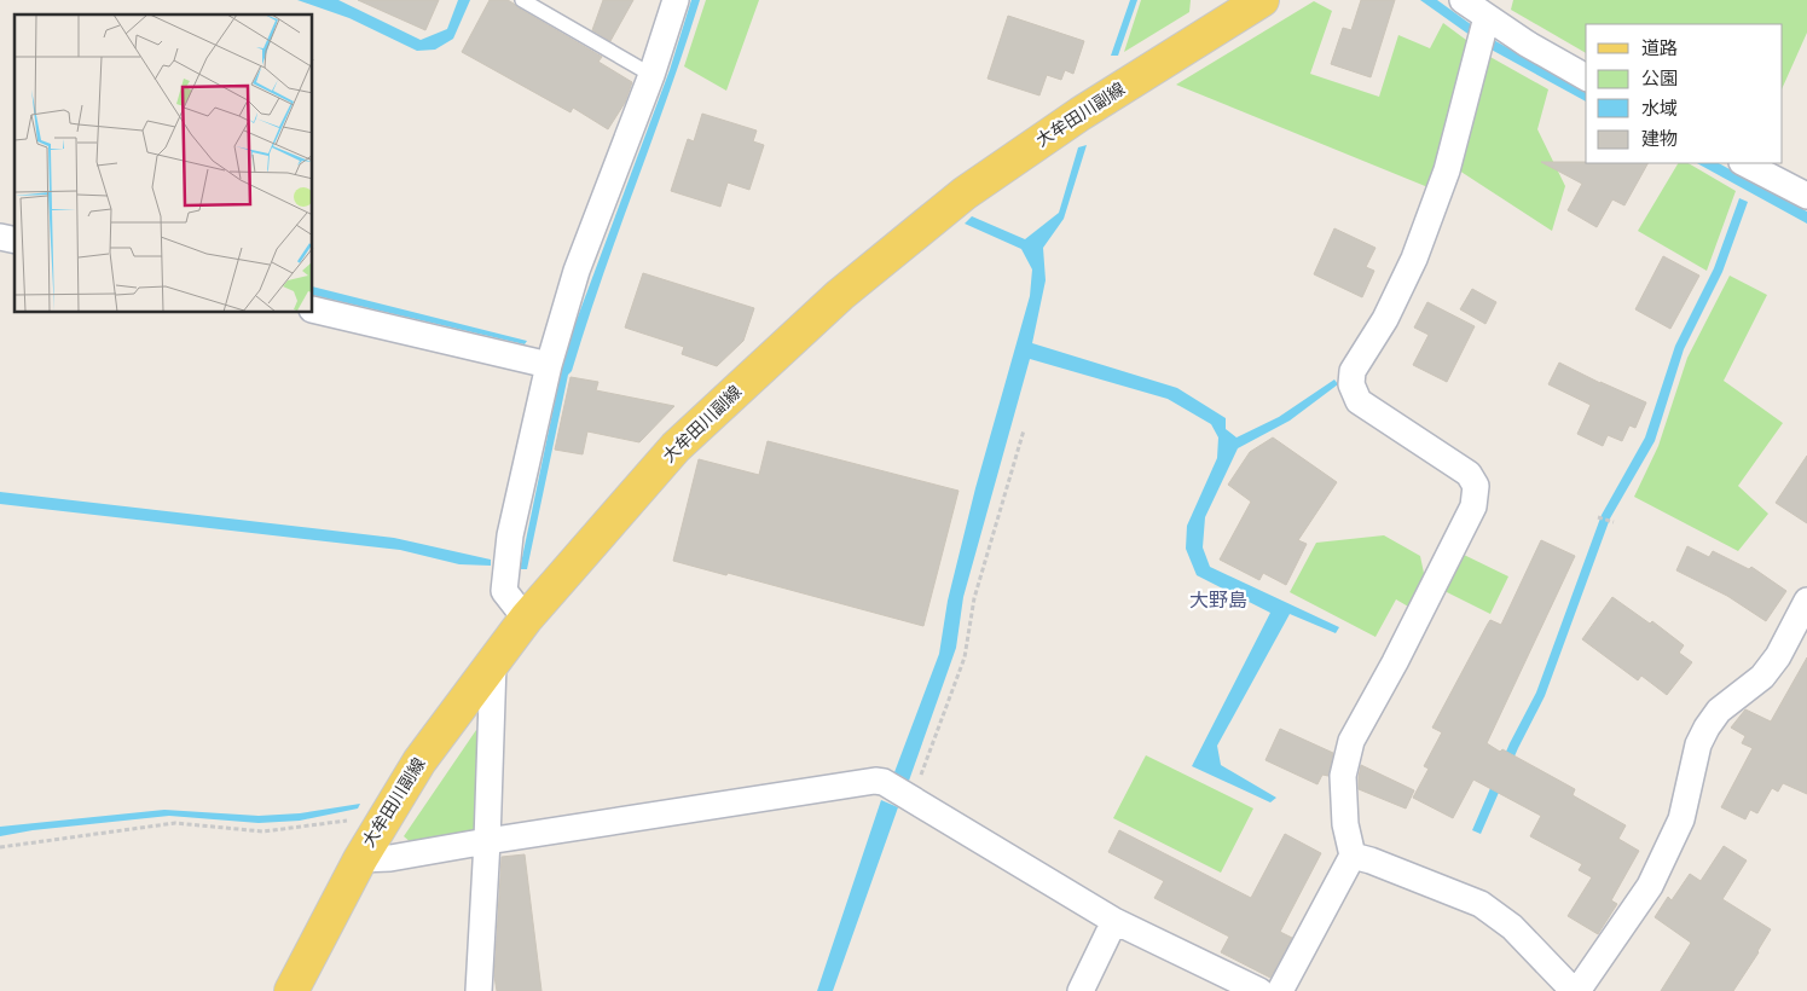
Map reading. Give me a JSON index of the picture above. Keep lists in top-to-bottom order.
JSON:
{
  "streets": {
    "main road": ["大牟田川副線"]
  },
  "districts": ["大野島"],
  "legend": [
    "道路",
    "公園",
    "水域",
    "建物"
  ]
}
